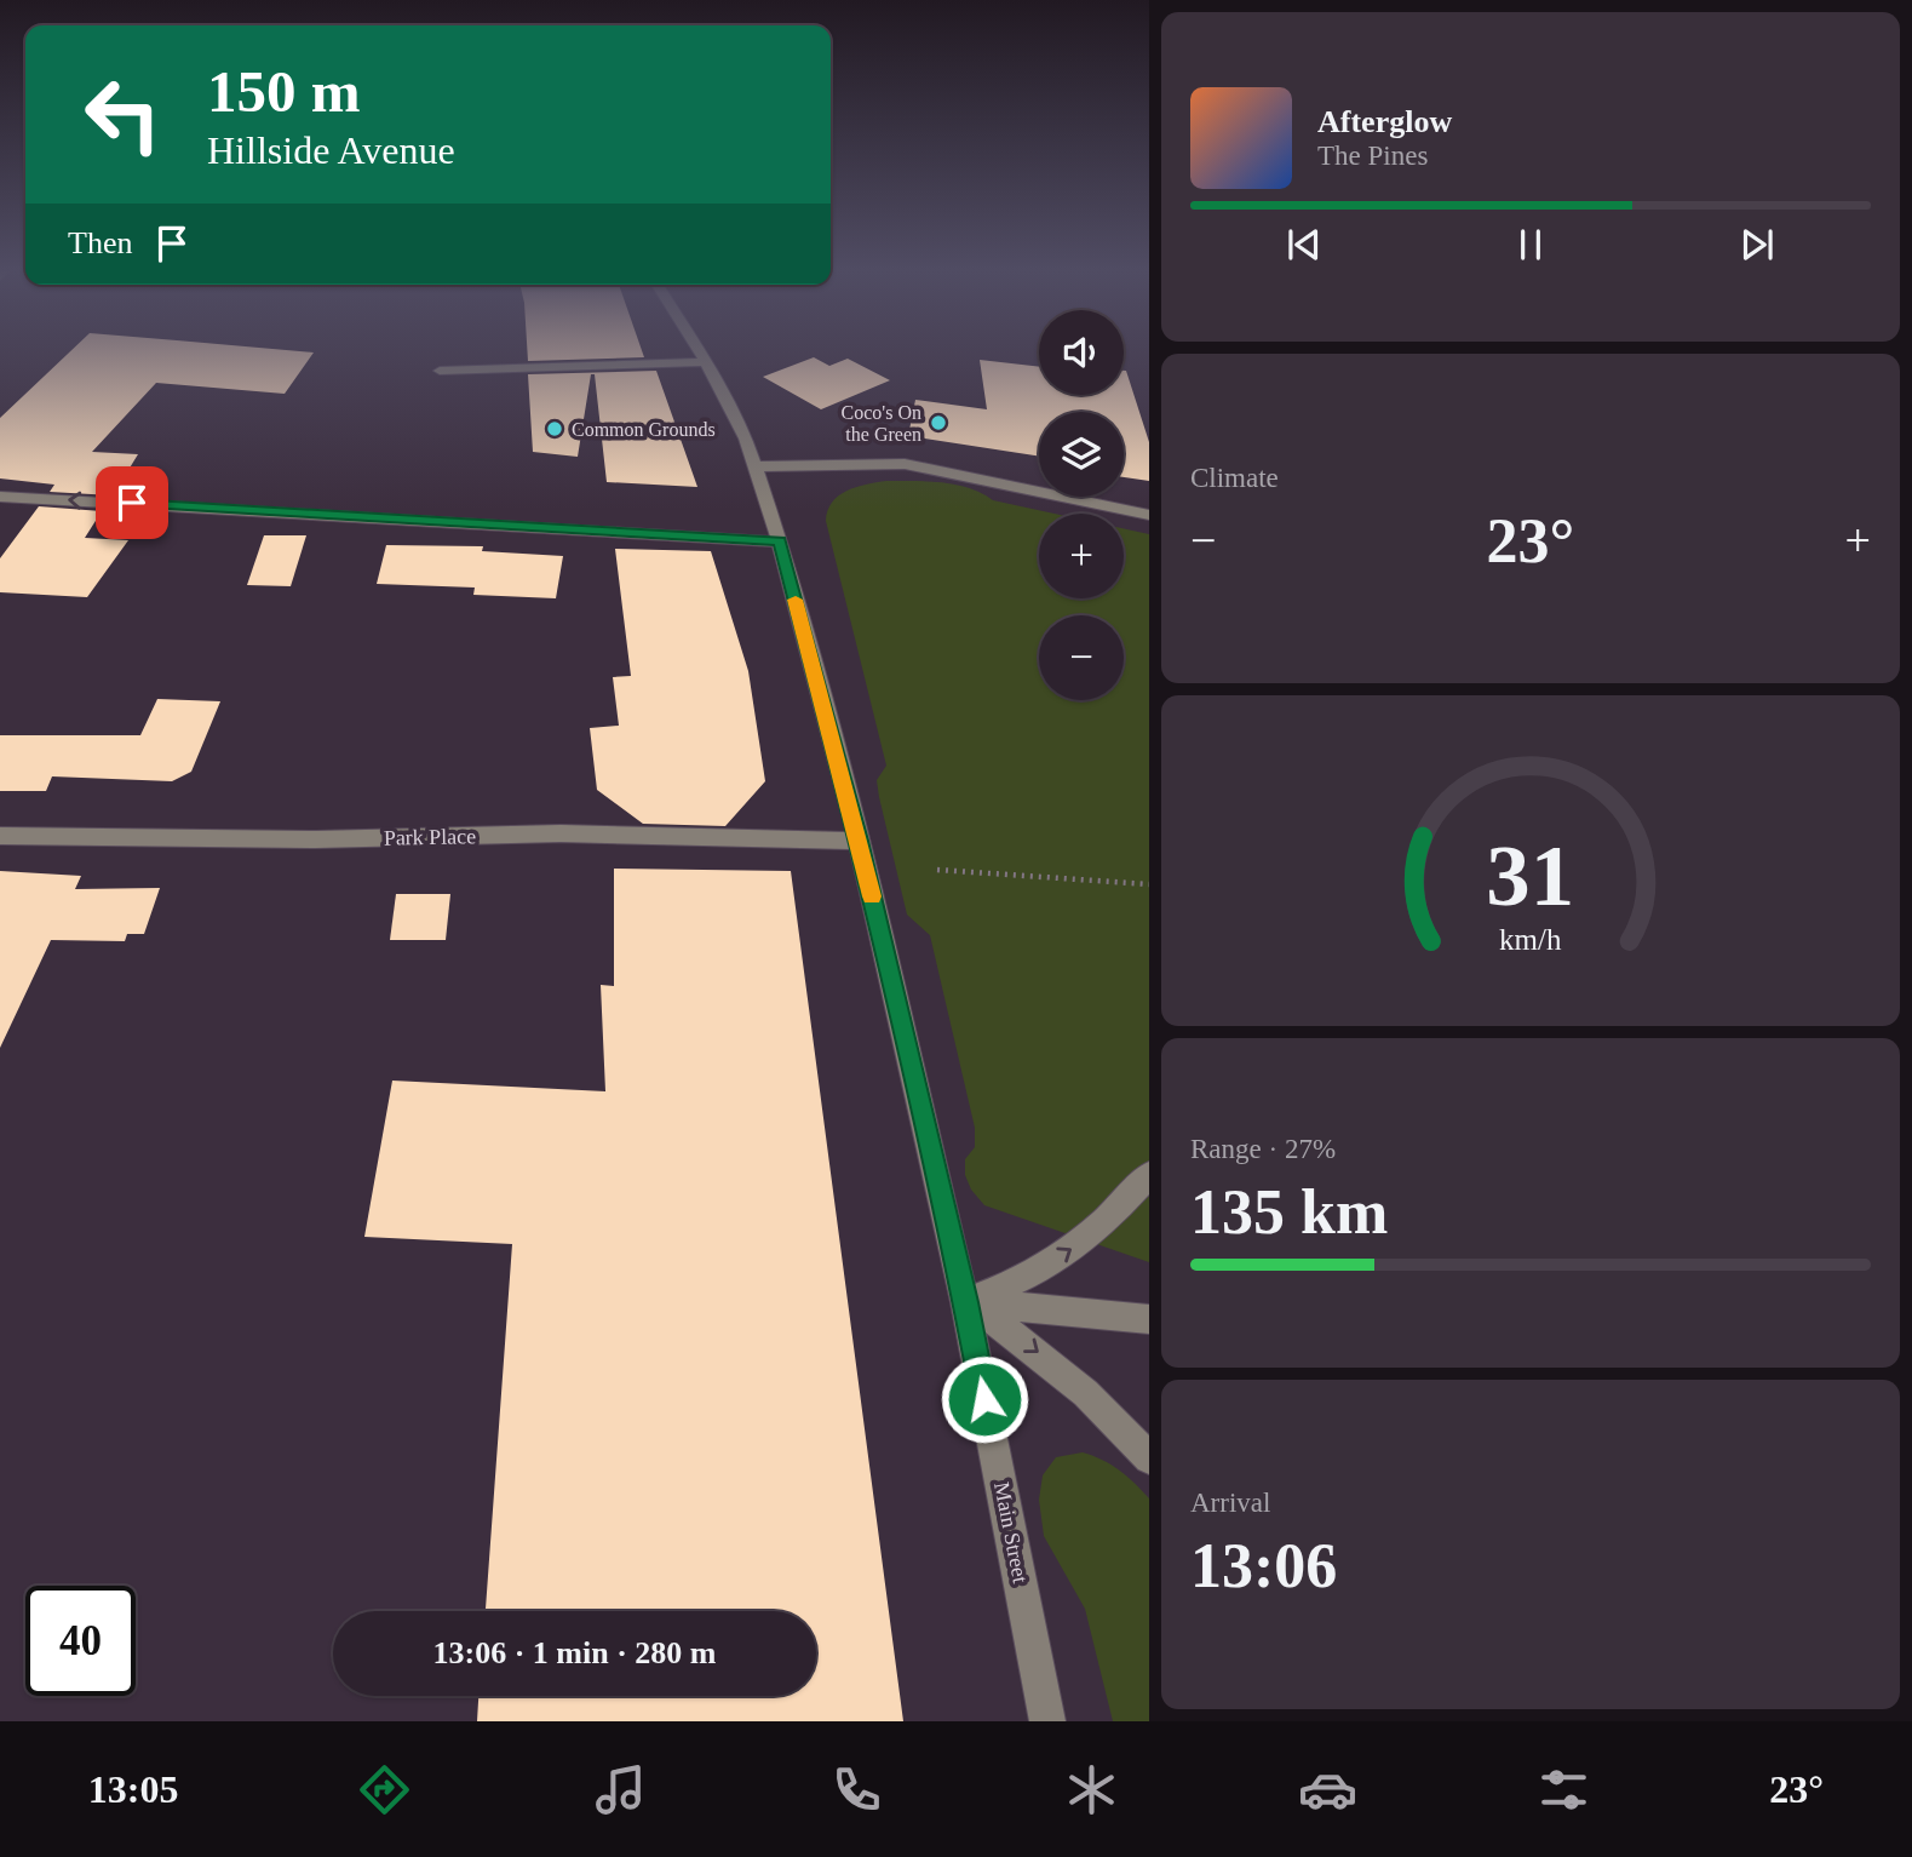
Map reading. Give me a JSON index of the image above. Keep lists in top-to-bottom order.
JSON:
{
  "streets": {
    "street": ["Park Place", "Main Street"]
  },
  "crossings": [
    ["Park Place", "Main Street"]
  ],
  "places": ["Coco's On the Green", "Common Grounds"],
  "page": {
    "turn": ["150 m", "Hillside Avenue"],
    "song": ["Afterglow", "The Pines"],
    "then": "Then",
    "map_buttons": ["+", "−"],
    "tile": [
      "Climate",
      ["Range · 27%", "135 km"],
      ["Arrival", "13:06"]
    ],
    "heat": ["−", "23°", "+"],
    "limit": "40",
    "trip": "13:06 · 1 min · 280 m",
    "tabs": ["13:05", "23°"],
    "gauge": ["31", "km/h"]
  }
}
